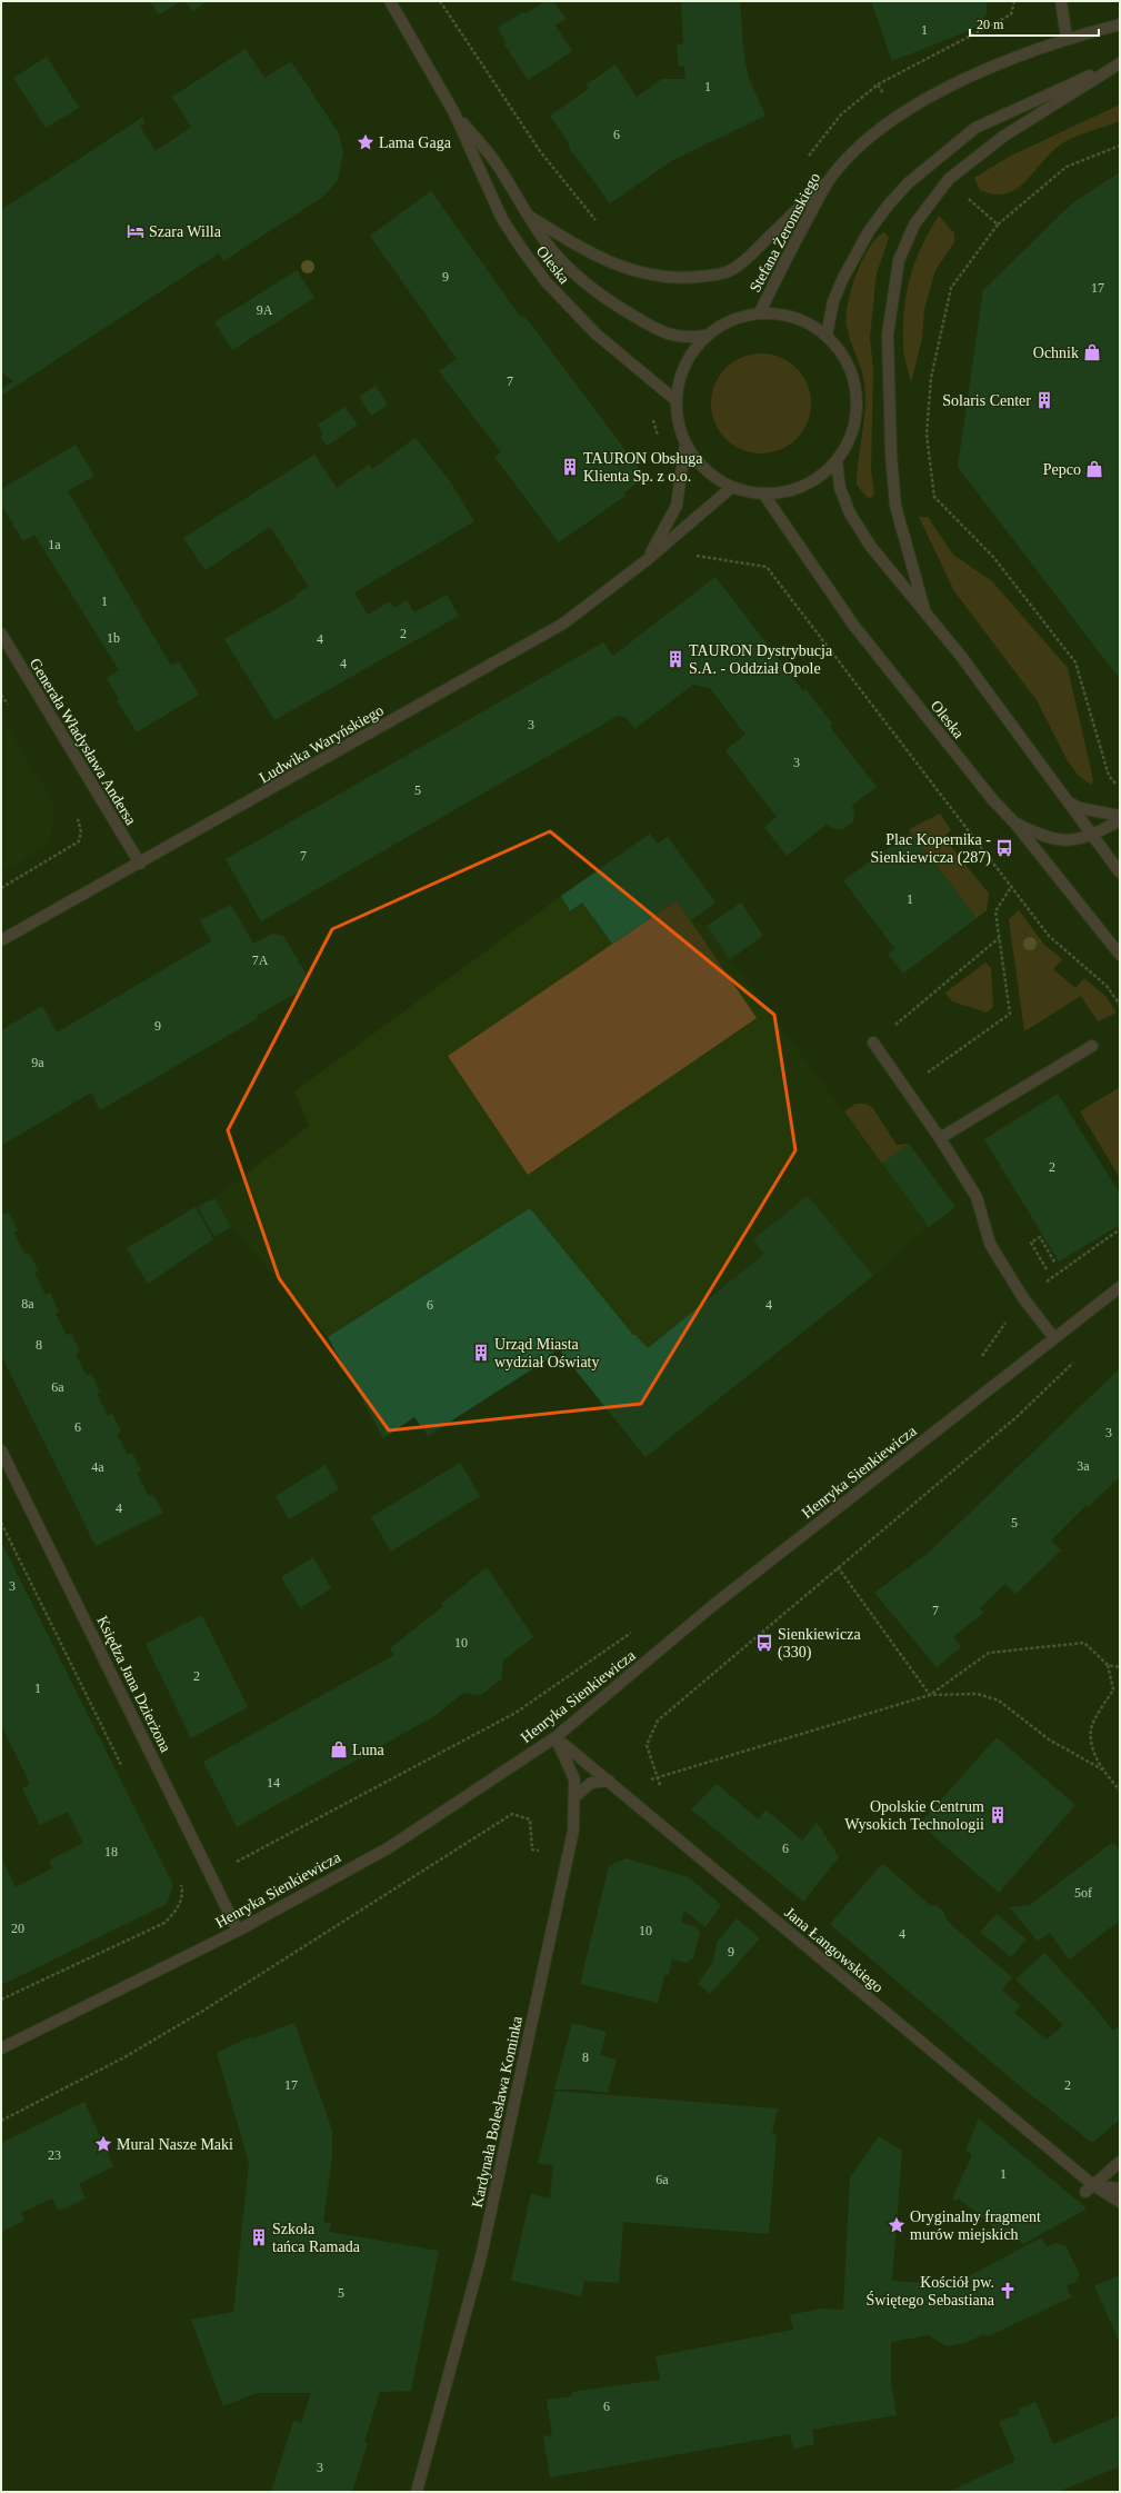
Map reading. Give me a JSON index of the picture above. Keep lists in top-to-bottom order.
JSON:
{
  "streets": {
    "street": [
      "Stefana Żeromskiego",
      "Oleska",
      "Generała Władysława Andersa",
      "Ludwika Waryńskiego",
      "Henryka Sienkiewicza",
      "Księdza Jana Dzierżona",
      "Jana Łangowskiego",
      "Kardynała Bolesława Kominka"
    ]
  },
  "crossings": [
    ["Generała Władysława Andersa", "Ludwika Waryńskiego"],
    ["Henryka Sienkiewicza", "Księdza Jana Dzierżona"],
    ["Henryka Sienkiewicza", "Jana Łangowskiego"],
    ["Henryka Sienkiewicza", "Kardynała Bolesława Kominka"],
    ["Jana Łangowskiego", "Kardynała Bolesława Kominka"]
  ],
  "places": {
    "place": ["Lama Gaga", "Mural Nasze Maki", "Oryginalny fragment murów miejskich"],
    "hotel": ["Szara Willa"],
    "shop": ["Ochnik", "Pepco", "Luna"],
    "building": [
      "Solaris Center",
      "TAURON Obsługa Klienta Sp. z o.o.",
      "TAURON Dystrybucja S.A. - Oddział Opole",
      "Urząd Miasta wydział Oświaty",
      "Opolskie Centrum Wysokich Technologii",
      "Szkoła tańca Ramada"
    ],
    "bus stop": ["Plac Kopernika - Sienkiewicza (287)", "Sienkiewicza (330)"],
    "church": ["Kościół pw. Świętego Sebastiana"]
  },
  "house_numbers": [
    "1",
    "1",
    "6",
    "9",
    "17",
    "9A",
    "7",
    "1a",
    "1",
    "2",
    "1b",
    "4",
    "4",
    "3",
    "3",
    "5",
    "7",
    "1",
    "7A",
    "9",
    "9a",
    "2",
    "8a",
    "6",
    "4",
    "8",
    "6a",
    "6",
    "3",
    "3a",
    "4a",
    "4",
    "5",
    "3",
    "7",
    "10",
    "2",
    "1",
    "14",
    "6",
    "18",
    "5of",
    "20",
    "10",
    "4",
    "9",
    "8",
    "17",
    "2",
    "23",
    "1",
    "6a",
    "5",
    "6",
    "3"
  ],
  "scale_bar": "20 m"
}
